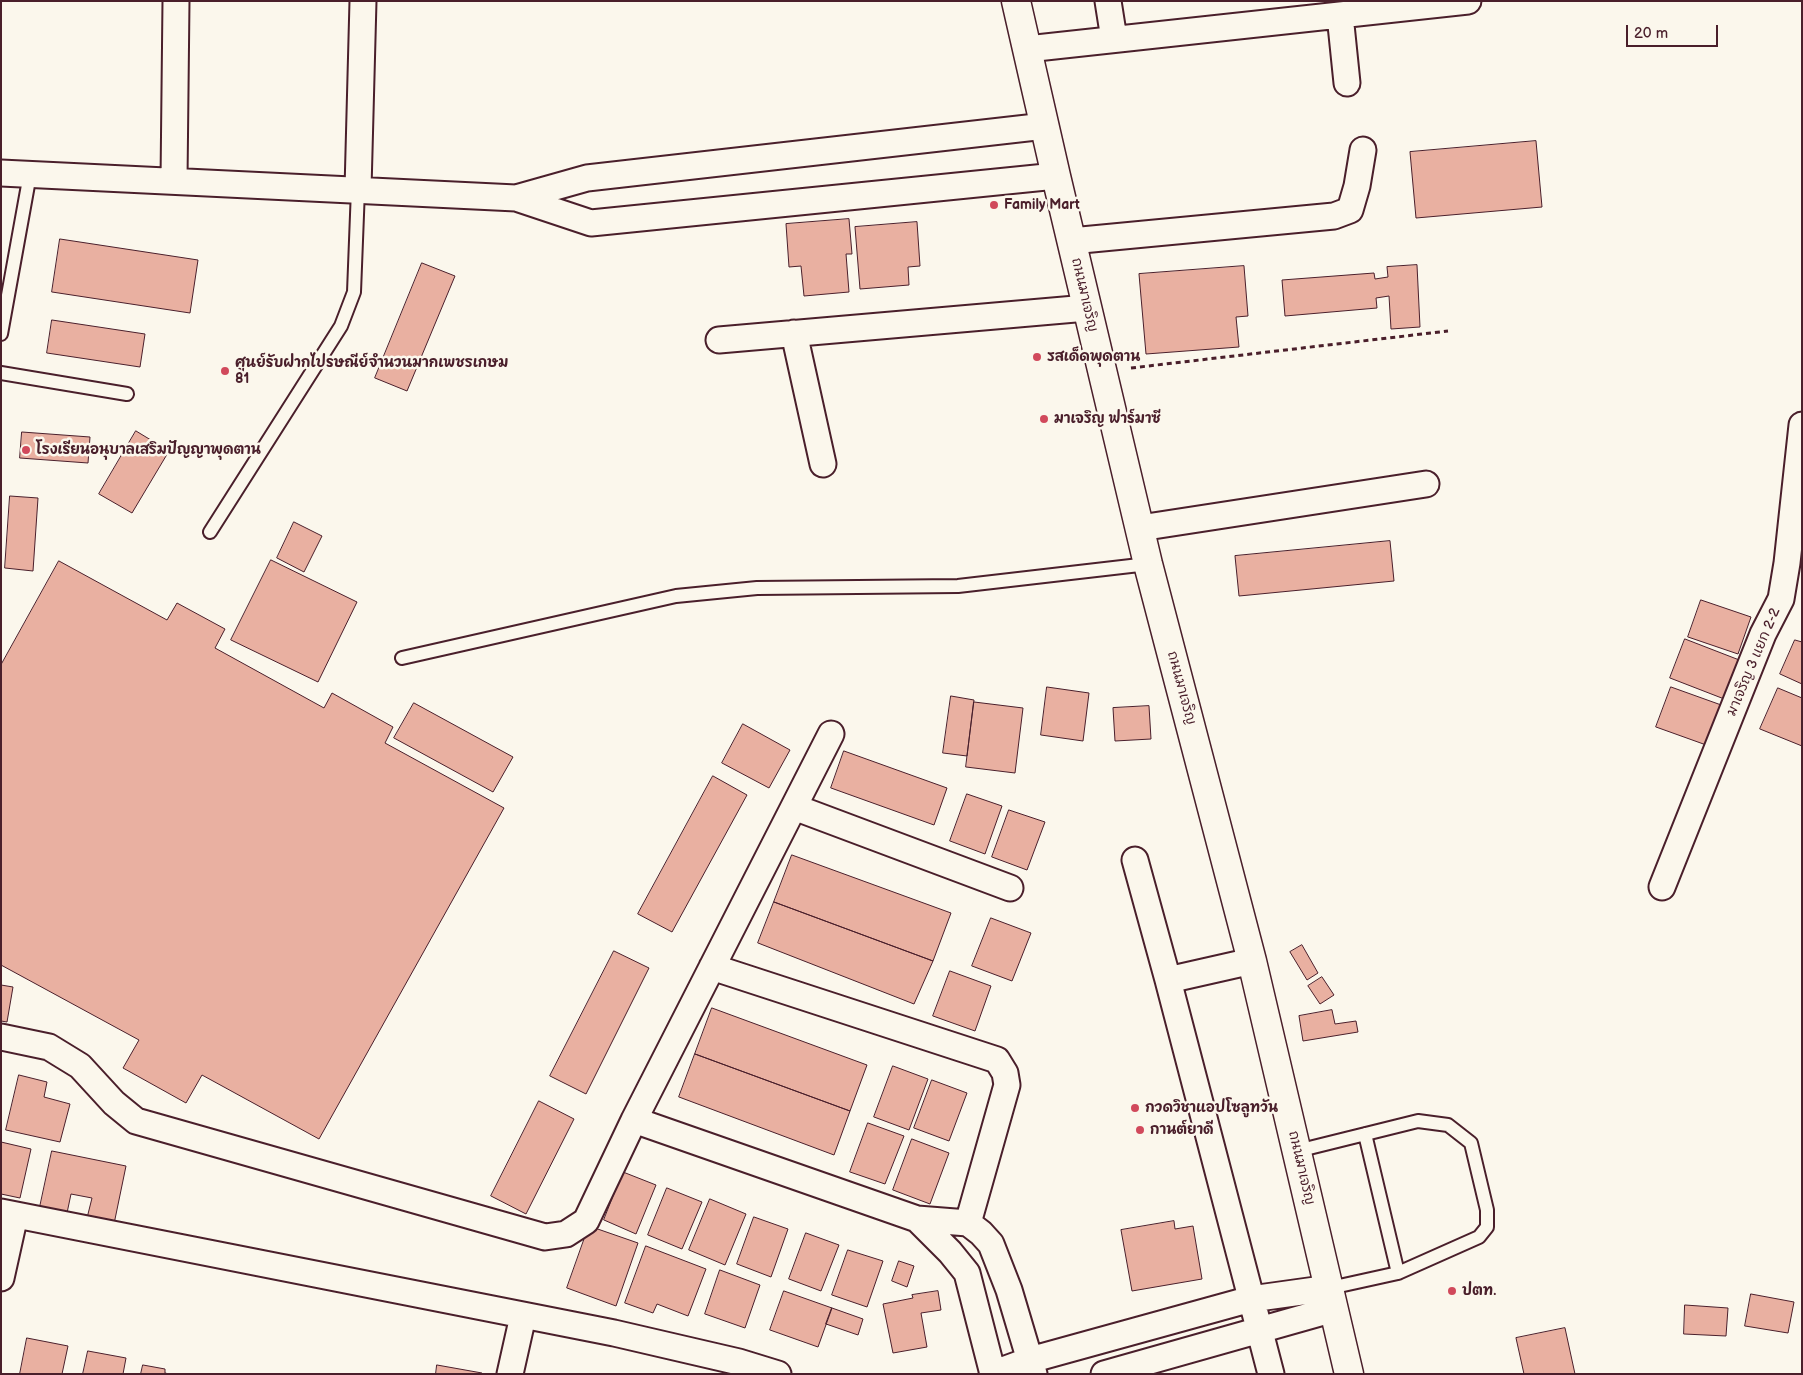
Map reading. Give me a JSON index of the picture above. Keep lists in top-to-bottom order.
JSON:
{
  "streets": {
    "main road": ["ถนนมาเจริญ"],
    "street": ["มาเจริญ 3 แยก 2-2"]
  },
  "places": [
    "Family Mart",
    "รสเด็ดพุดตาน",
    "ศูนย์รับฝากไปรษณีย์จำนวนมากเพชรเกษม 81",
    "มาเจริญ ฟาร์มาซี",
    "โรงเรียนอนุบาลเสริมปัญญาพุดตาน",
    "กวดวิชาแอปโซลูทวัน",
    "กานต์ยาดี",
    "ปตท."
  ],
  "scale_bar": "20 m"
}
